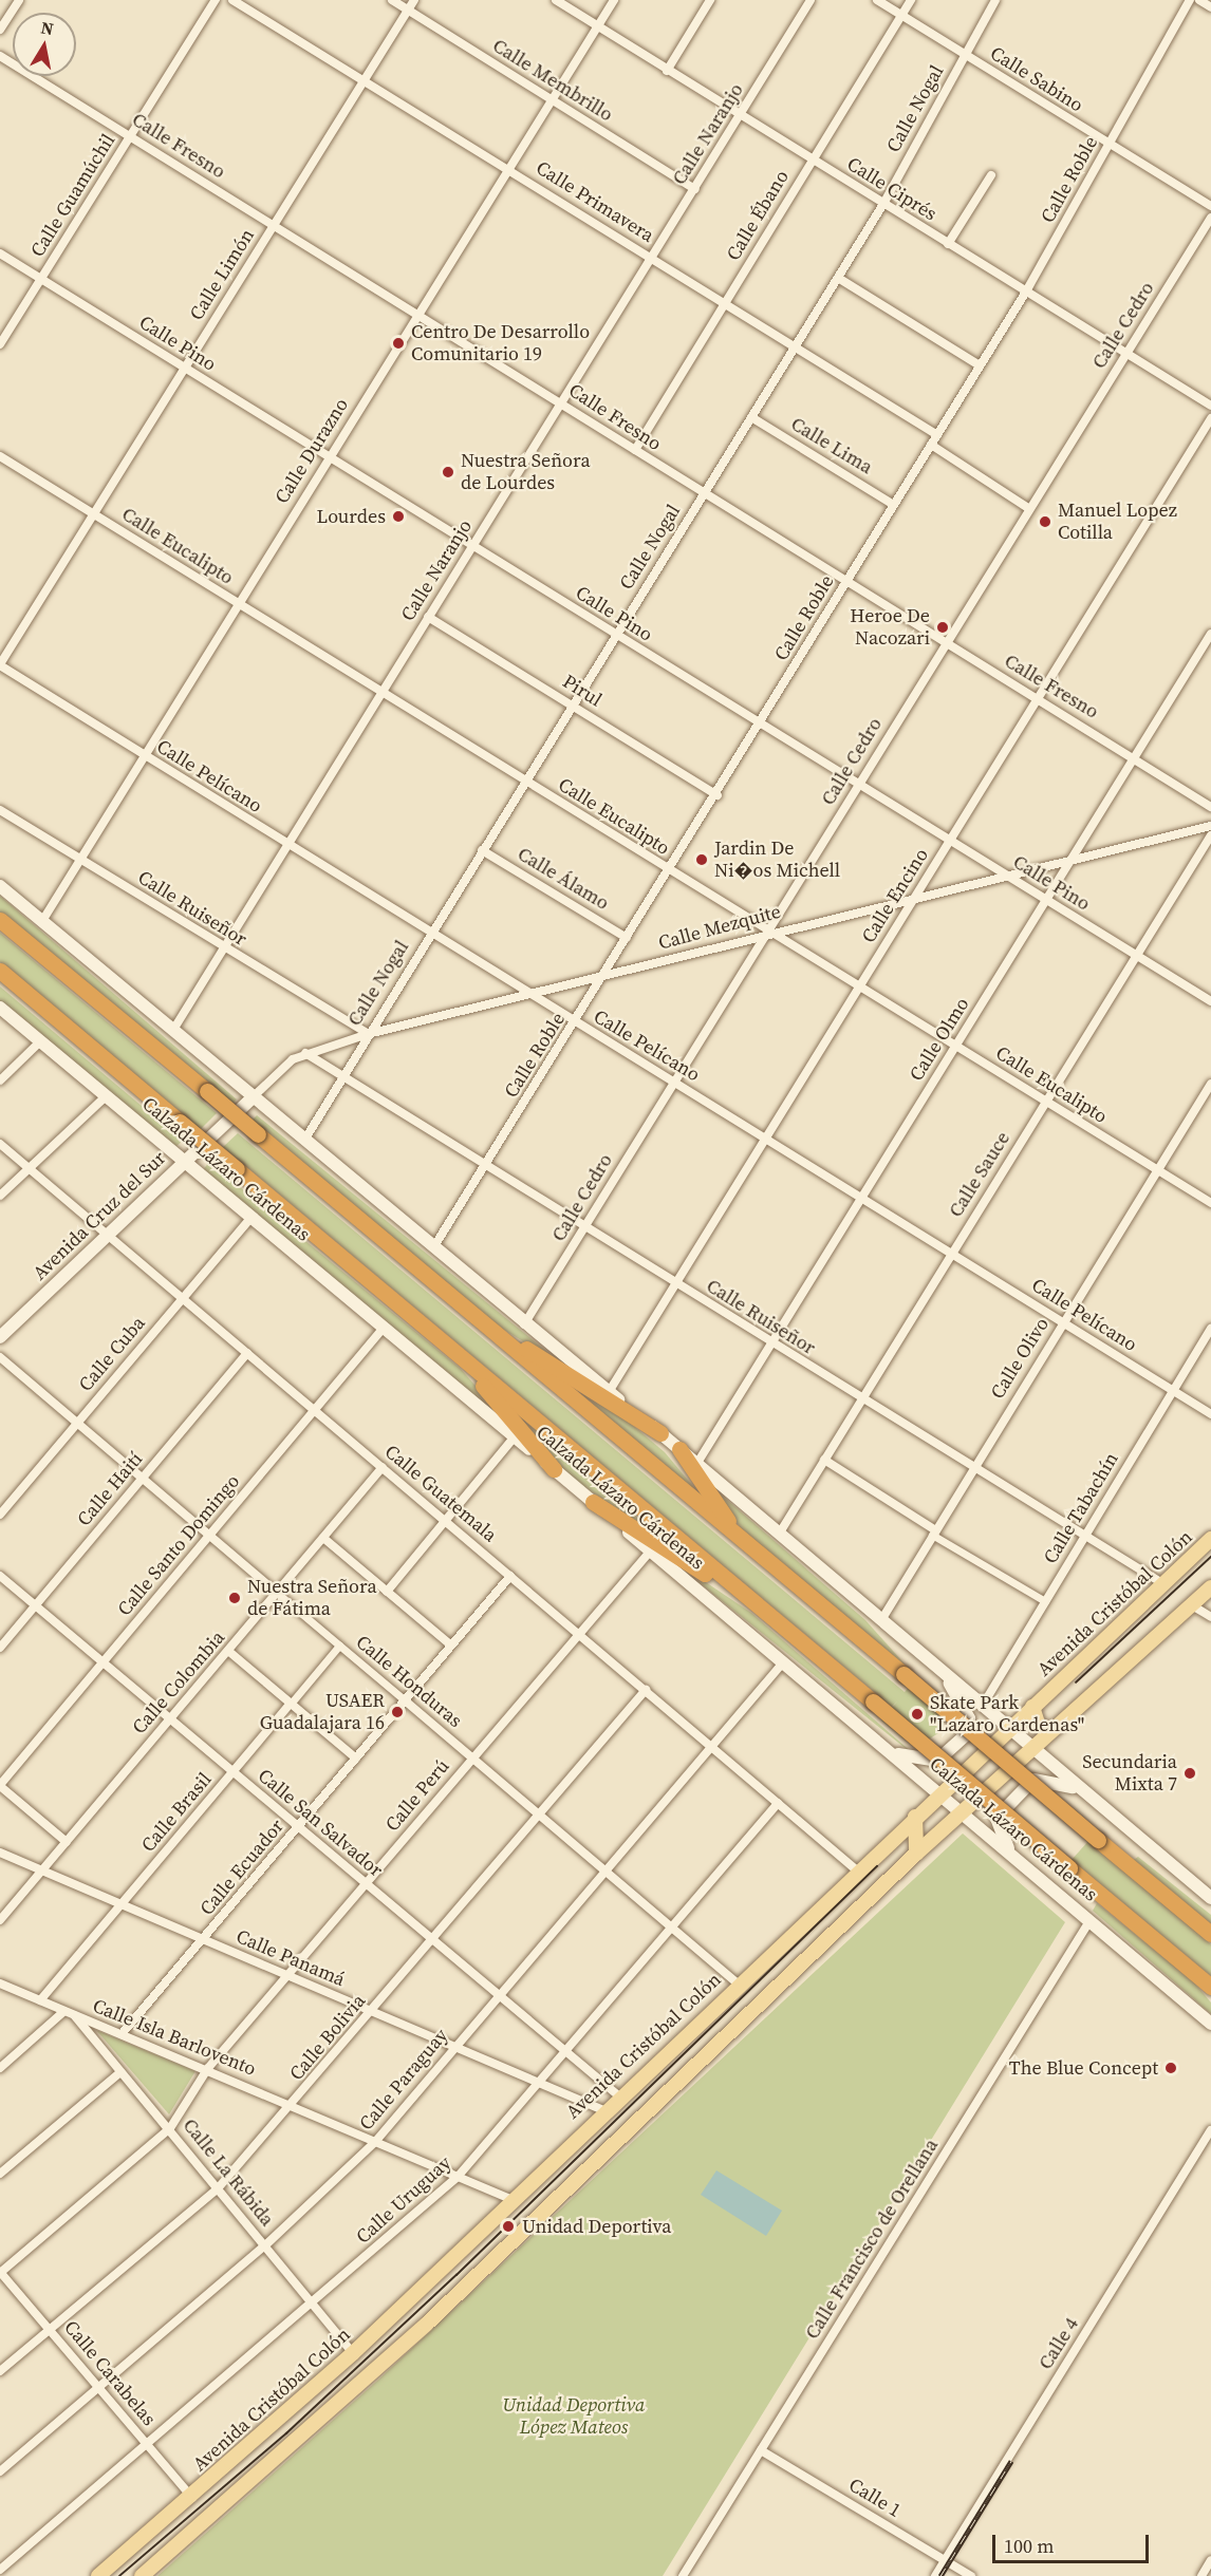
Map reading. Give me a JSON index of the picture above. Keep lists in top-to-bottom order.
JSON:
{
  "streets": {
    "highway": ["Calzada Lázaro Cárdenas"],
    "main road": ["Avenida Cruz del Sur", "Avenida Cristóbal Colón"],
    "street": [
      "Calle Sabino",
      "Calle Membrillo",
      "Calle Nogal",
      "Calle Naranjo",
      "Calle Fresno",
      "Calle Roble",
      "Calle Ciprés",
      "Calle Guamúchil",
      "Calle Primavera",
      "Calle Ébano",
      "Calle Limón",
      "Calle Cedro",
      "Calle Pino",
      "Calle Lima",
      "Calle Durazno",
      "Calle Eucalipto",
      "Pirul",
      "Calle Pelícano",
      "Calle Álamo",
      "Calle Encino",
      "Calle Ruiseñor",
      "Calle Mezquite",
      "Calle Olmo",
      "Calle Sauce",
      "Calle Cuba",
      "Calle Olivo",
      "Calle Haití",
      "Calle Guatemala",
      "Calle Tabachín",
      "Calle Santo Domingo",
      "Calle Honduras",
      "Calle Colombia",
      "Calle Perú",
      "Calle Brasil",
      "Calle San Salvador",
      "Calle Ecuador",
      "Calle Panamá",
      "Calle Isla Barlovento",
      "Calle Bolivia",
      "Calle Paraguay",
      "Calle La Rábida",
      "Calle Uruguay",
      "Calle Francisco de Orellana",
      "Calle 4",
      "Calle Carabelas",
      "Calle 1"
    ]
  },
  "crossings": [
    ["Calle Sabino", "Calle Nogal"],
    ["Calle Sabino", "Calle Roble"],
    ["Calle Sabino", "Calle Ébano"],
    ["Calle Membrillo", "Calle Naranjo"],
    ["Calle Membrillo", "Calle Limón"],
    ["Calle Membrillo", "Calle Durazno"],
    ["Calle Nogal", "Calle Fresno"],
    ["Calle Nogal", "Calle Ciprés"],
    ["Calle Nogal", "Calle Primavera"],
    ["Calle Nogal", "Calle Pino"],
    ["Calle Nogal", "Calle Lima"],
    ["Calle Nogal", "Calle Eucalipto"],
    ["Calle Nogal", "Pirul"],
    ["Calle Nogal", "Calle Pelícano"],
    ["Calle Nogal", "Calle Álamo"],
    ["Calle Nogal", "Calle Ruiseñor"],
    ["Calle Nogal", "Calle Mezquite"],
    ["Calle Naranjo", "Calle Fresno"],
    ["Calle Naranjo", "Calle Ciprés"],
    ["Calle Naranjo", "Calle Primavera"],
    ["Calle Naranjo", "Calle Pino"],
    ["Calle Naranjo", "Calle Eucalipto"],
    ["Calle Naranjo", "Pirul"],
    ["Calle Naranjo", "Calle Pelícano"],
    ["Calle Naranjo", "Calle Ruiseñor"],
    ["Calle Fresno", "Calle Roble"],
    ["Calle Fresno", "Calle Guamúchil"],
    ["Calle Fresno", "Calle Ébano"],
    ["Calle Fresno", "Calle Limón"],
    ["Calle Fresno", "Calle Cedro"],
    ["Calle Fresno", "Calle Durazno"],
    ["Calle Fresno", "Calle Encino"],
    ["Calle Fresno", "Calle Olmo"],
    ["Calle Roble", "Calle Ciprés"],
    ["Calle Roble", "Calle Primavera"],
    ["Calle Roble", "Calle Pino"],
    ["Calle Roble", "Calle Lima"],
    ["Calle Roble", "Calle Eucalipto"],
    ["Calle Roble", "Pirul"],
    ["Calle Roble", "Calle Pelícano"],
    ["Calle Roble", "Calle Álamo"],
    ["Calle Roble", "Calle Ruiseñor"],
    ["Calle Roble", "Calle Mezquite"],
    ["Calle Ciprés", "Calle Ébano"],
    ["Calle Ciprés", "Calle Cedro"],
    ["Calle Ciprés", "Calle Durazno"],
    ["Calle Guamúchil", "Calle Pino"],
    ["Calle Primavera", "Calle Ébano"],
    ["Calle Primavera", "Calle Limón"],
    ["Calle Primavera", "Calle Durazno"],
    ["Calle Limón", "Calle Pino"],
    ["Calle Limón", "Calle Eucalipto"],
    ["Calle Limón", "Calle Pelícano"],
    ["Calle Cedro", "Calle Pino"],
    ["Calle Cedro", "Calle Eucalipto"],
    ["Calle Cedro", "Calle Pelícano"],
    ["Calle Cedro", "Calle Ruiseñor"],
    ["Calle Cedro", "Calle Mezquite"],
    ["Calle Pino", "Calle Durazno"],
    ["Calle Pino", "Calle Encino"],
    ["Calle Pino", "Calle Mezquite"],
    ["Calle Pino", "Calle Olmo"],
    ["Calle Pino", "Calle Sauce"],
    ["Calle Durazno", "Calle Eucalipto"],
    ["Calle Durazno", "Calle Pelícano"],
    ["Calle Durazno", "Calle Ruiseñor"],
    ["Calle Eucalipto", "Calle Encino"],
    ["Calle Eucalipto", "Calle Mezquite"],
    ["Calle Eucalipto", "Calle Olmo"],
    ["Calle Eucalipto", "Calle Sauce"],
    ["Calle Eucalipto", "Calle Olivo"],
    ["Calle Pelícano", "Calle Encino"],
    ["Calle Pelícano", "Calle Mezquite"],
    ["Calle Pelícano", "Calle Olmo"],
    ["Calle Pelícano", "Calle Sauce"],
    ["Calle Pelícano", "Calle Olivo"],
    ["Calle Pelícano", "Calle Tabachín"],
    ["Calle Encino", "Calle Ruiseñor"],
    ["Calle Encino", "Calle Mezquite"],
    ["Calle Ruiseñor", "Calle Mezquite"],
    ["Calle Ruiseñor", "Calle Olmo"],
    ["Calle Ruiseñor", "Calle Sauce"],
    ["Calle Ruiseñor", "Calle Olivo"],
    ["Calle Ruiseñor", "Calle Tabachín"],
    ["Calle Ruiseñor", "Avenida Cristóbal Colón"],
    ["Calle Mezquite", "Calle Olmo"],
    ["Calle Mezquite", "Avenida Cruz del Sur"],
    ["Calzada Lázaro Cárdenas", "Avenida Cruz del Sur"],
    ["Calzada Lázaro Cárdenas", "Calle Cuba"],
    ["Calzada Lázaro Cárdenas", "Calle Santo Domingo"],
    ["Calzada Lázaro Cárdenas", "Avenida Cristóbal Colón"],
    ["Calzada Lázaro Cárdenas", "Calle Perú"],
    ["Calzada Lázaro Cárdenas", "Calle Paraguay"],
    ["Calzada Lázaro Cárdenas", "Calle Francisco de Orellana"],
    ["Avenida Cruz del Sur", "Calle Guatemala"],
    ["Calle Cuba", "Calle Guatemala"],
    ["Calle Cuba", "Calle Honduras"],
    ["Calle Haití", "Calle Guatemala"],
    ["Calle Haití", "Calle Honduras"],
    ["Calle Haití", "Calle San Salvador"],
    ["Calle Guatemala", "Calle Santo Domingo"],
    ["Calle Guatemala", "Avenida Cristóbal Colón"],
    ["Calle Guatemala", "Calle Colombia"],
    ["Calle Guatemala", "Calle Perú"],
    ["Calle Guatemala", "Calle Ecuador"],
    ["Calle Guatemala", "Calle Bolivia"],
    ["Calle Guatemala", "Calle Paraguay"],
    ["Calle Guatemala", "Calle Uruguay"],
    ["Calle Santo Domingo", "Calle Honduras"],
    ["Calle Santo Domingo", "Calle San Salvador"],
    ["Avenida Cristóbal Colón", "Calle Honduras"],
    ["Avenida Cristóbal Colón", "Calle San Salvador"],
    ["Avenida Cristóbal Colón", "Calle Panamá"],
    ["Avenida Cristóbal Colón", "Calle Isla Barlovento"],
    ["Avenida Cristóbal Colón", "Calle La Rábida"],
    ["Avenida Cristóbal Colón", "Calle Carabelas"],
    ["Calle Honduras", "Calle Colombia"],
    ["Calle Honduras", "Calle Perú"],
    ["Calle Honduras", "Calle Brasil"],
    ["Calle Honduras", "Calle Ecuador"],
    ["Calle Honduras", "Calle Bolivia"],
    ["Calle Honduras", "Calle Paraguay"],
    ["Calle Honduras", "Calle Uruguay"],
    ["Calle Colombia", "Calle San Salvador"],
    ["Calle Colombia", "Calle Panamá"],
    ["Calle Perú", "Calle San Salvador"],
    ["Calle Perú", "Calle Panamá"],
    ["Calle Perú", "Calle Isla Barlovento"],
    ["Calle Perú", "Calle La Rábida"],
    ["Calle Perú", "Calle Carabelas"],
    ["Calle Brasil", "Calle San Salvador"],
    ["Calle Brasil", "Calle Panamá"],
    ["Calle Brasil", "Calle Isla Barlovento"],
    ["Calle San Salvador", "Calle Ecuador"],
    ["Calle San Salvador", "Calle Bolivia"],
    ["Calle San Salvador", "Calle Paraguay"],
    ["Calle San Salvador", "Calle Uruguay"],
    ["Calle Ecuador", "Calle Panamá"],
    ["Calle Ecuador", "Calle Isla Barlovento"],
    ["Calle Panamá", "Calle Bolivia"],
    ["Calle Panamá", "Calle Paraguay"],
    ["Calle Panamá", "Calle Uruguay"],
    ["Calle Isla Barlovento", "Calle Bolivia"],
    ["Calle Isla Barlovento", "Calle Paraguay"],
    ["Calle Isla Barlovento", "Calle La Rábida"],
    ["Calle Isla Barlovento", "Calle Uruguay"],
    ["Calle Bolivia", "Calle La Rábida"],
    ["Calle Bolivia", "Calle Carabelas"],
    ["Calle Paraguay", "Calle La Rábida"],
    ["Calle Paraguay", "Calle Carabelas"],
    ["Calle La Rábida", "Calle Uruguay"],
    ["Calle Uruguay", "Calle Carabelas"],
    ["Calle Francisco de Orellana", "Calle 1"],
    ["Calle 4", "Calle 1"]
  ],
  "parks": ["Unidad Deportiva López Mateos"],
  "places": [
    "Centro De Desarrollo Comunitario 19",
    "Nuestra Señora de Lourdes",
    "Lourdes",
    "Manuel Lopez Cotilla",
    "Heroe De Nacozari",
    "Jardin De Ni�os Michell",
    "Nuestra Señora de Fátima",
    "USAER Guadalajara 16",
    "Skate Park \"Lazaro Cardenas\"",
    "Secundaria Mixta 7",
    "The Blue Concept",
    "Unidad Deportiva"
  ],
  "scale_bar": "100 m",
  "north": "top"
}
